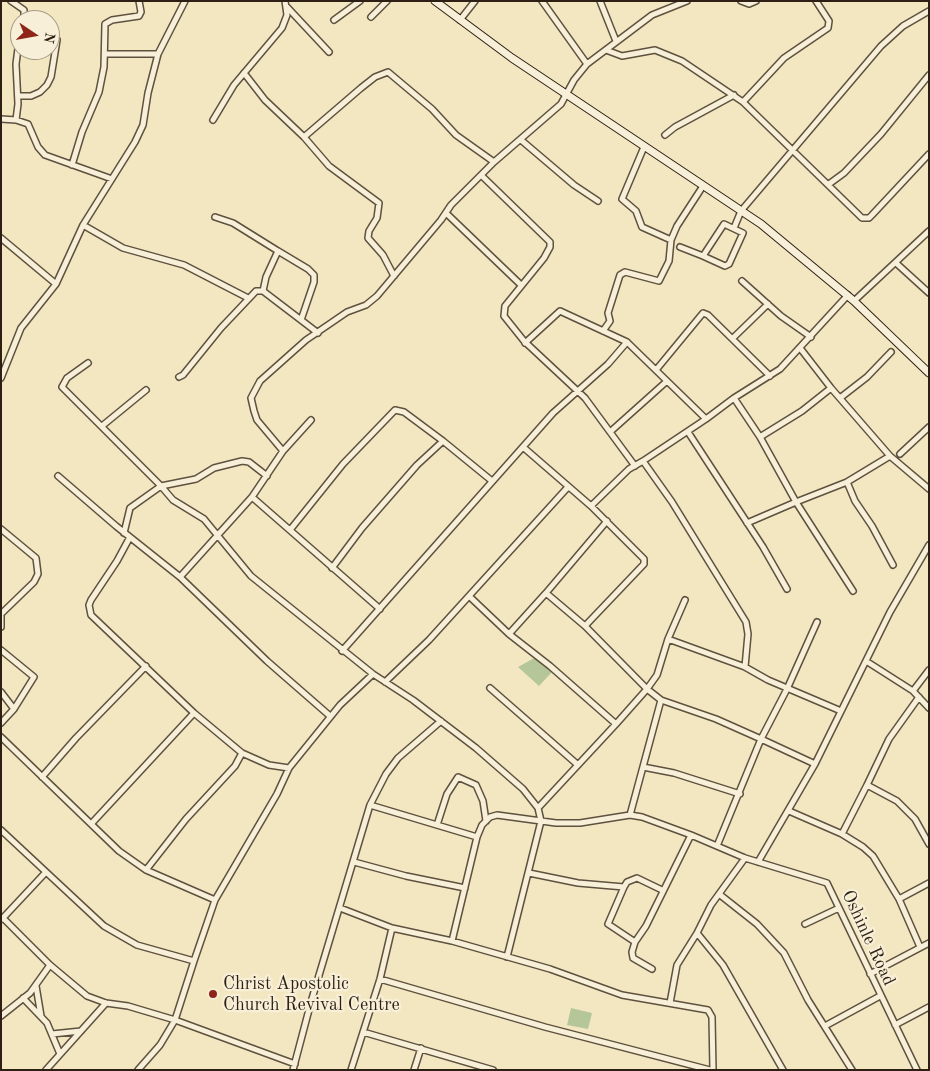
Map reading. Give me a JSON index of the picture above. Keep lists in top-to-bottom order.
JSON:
{
  "streets": {
    "street": ["Oshinle Road"]
  },
  "places": ["Christ Apostolic Church Revival Centre"],
  "north": "right"
}
